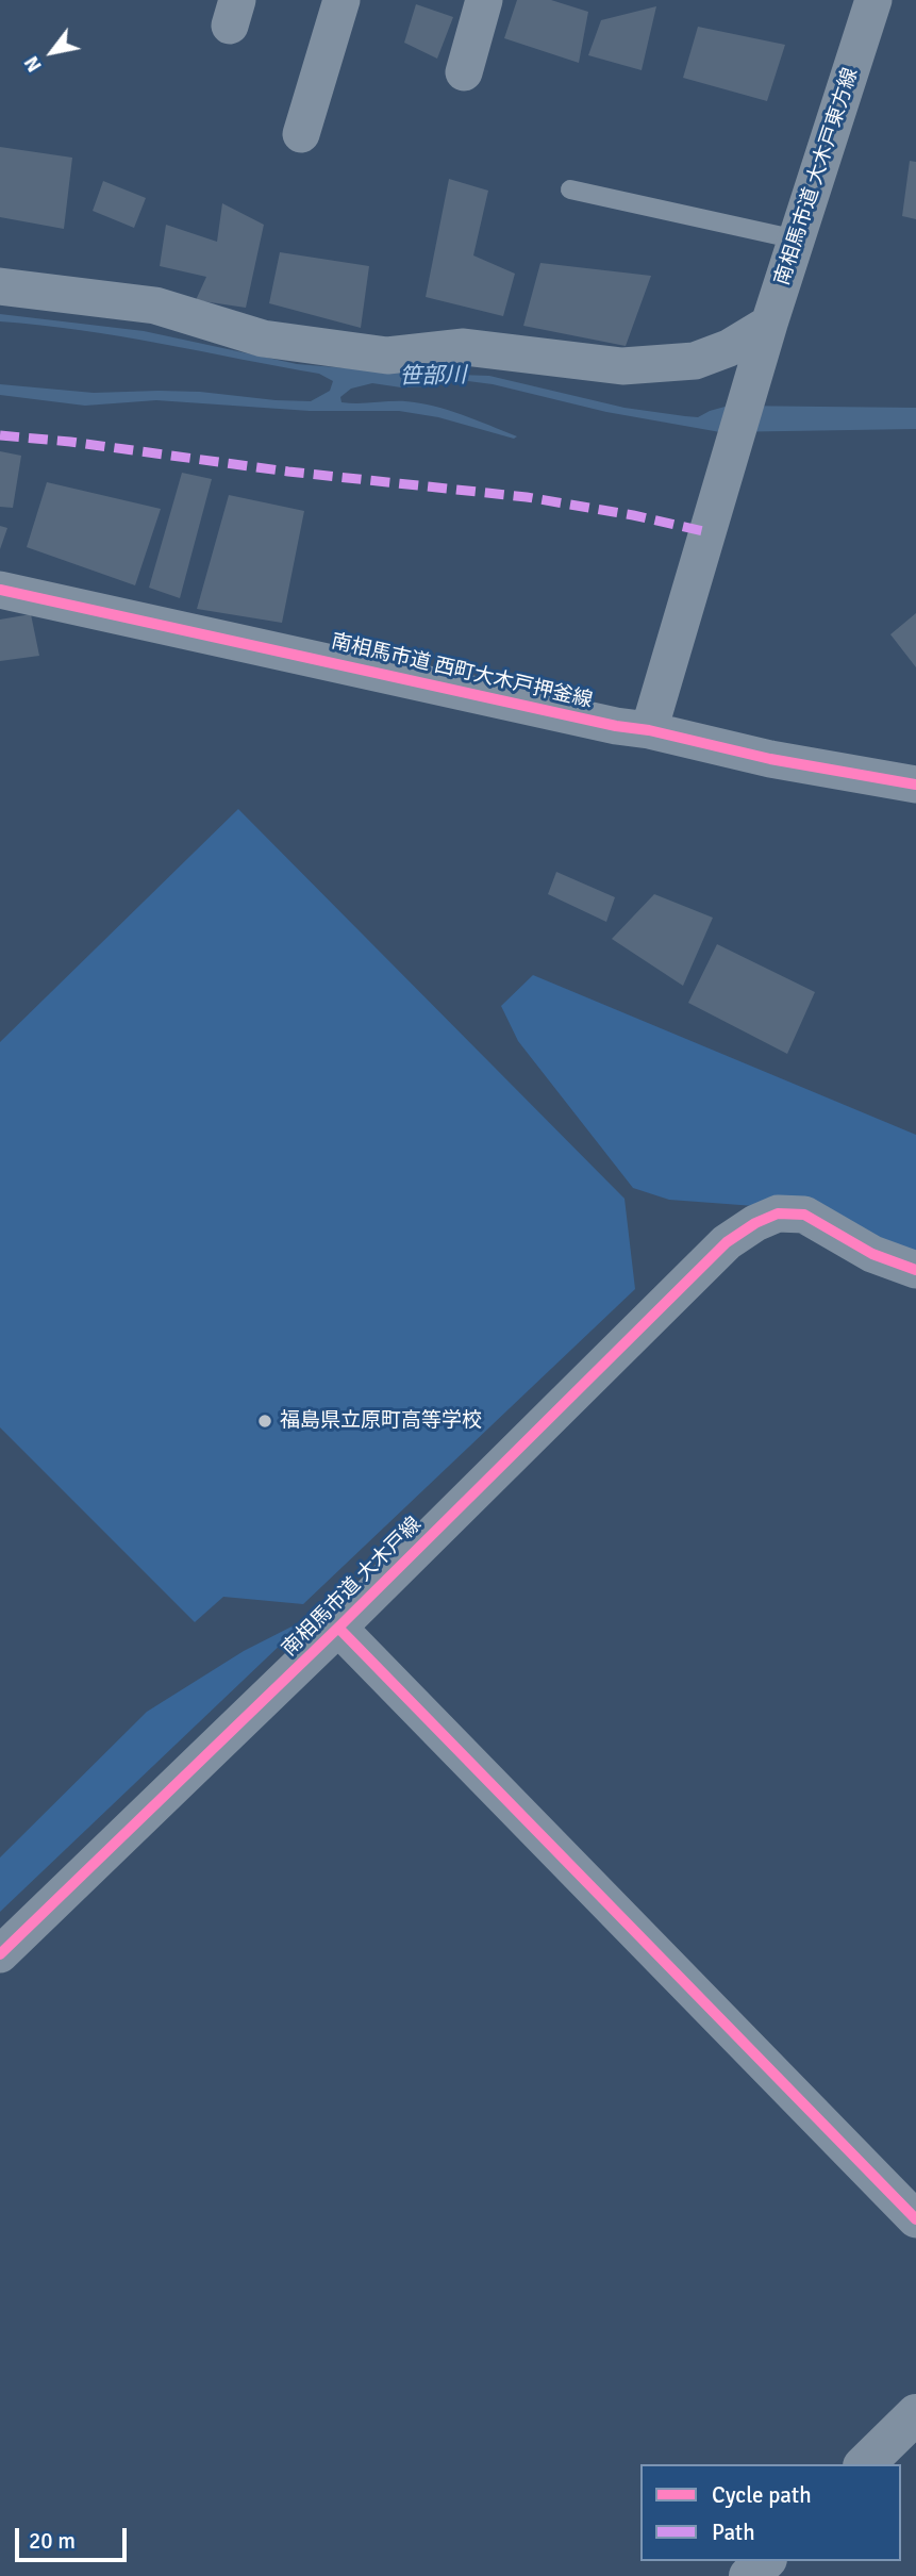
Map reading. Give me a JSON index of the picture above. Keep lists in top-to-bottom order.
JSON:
{
  "streets": {
    "street": ["南相馬市道 大木戸東方線", "南相馬市道 西町大木戸押釜線", "南相馬市道 大木戸線"]
  },
  "crossings": [
    ["南相馬市道 大木戸東方線", "南相馬市道 西町大木戸押釜線"]
  ],
  "water": ["笹部川"],
  "places": ["福島県立原町高等学校"],
  "legend": ["Cycle path", "Path"],
  "scale_bar": "20 m",
  "north": "bottom left"
}
